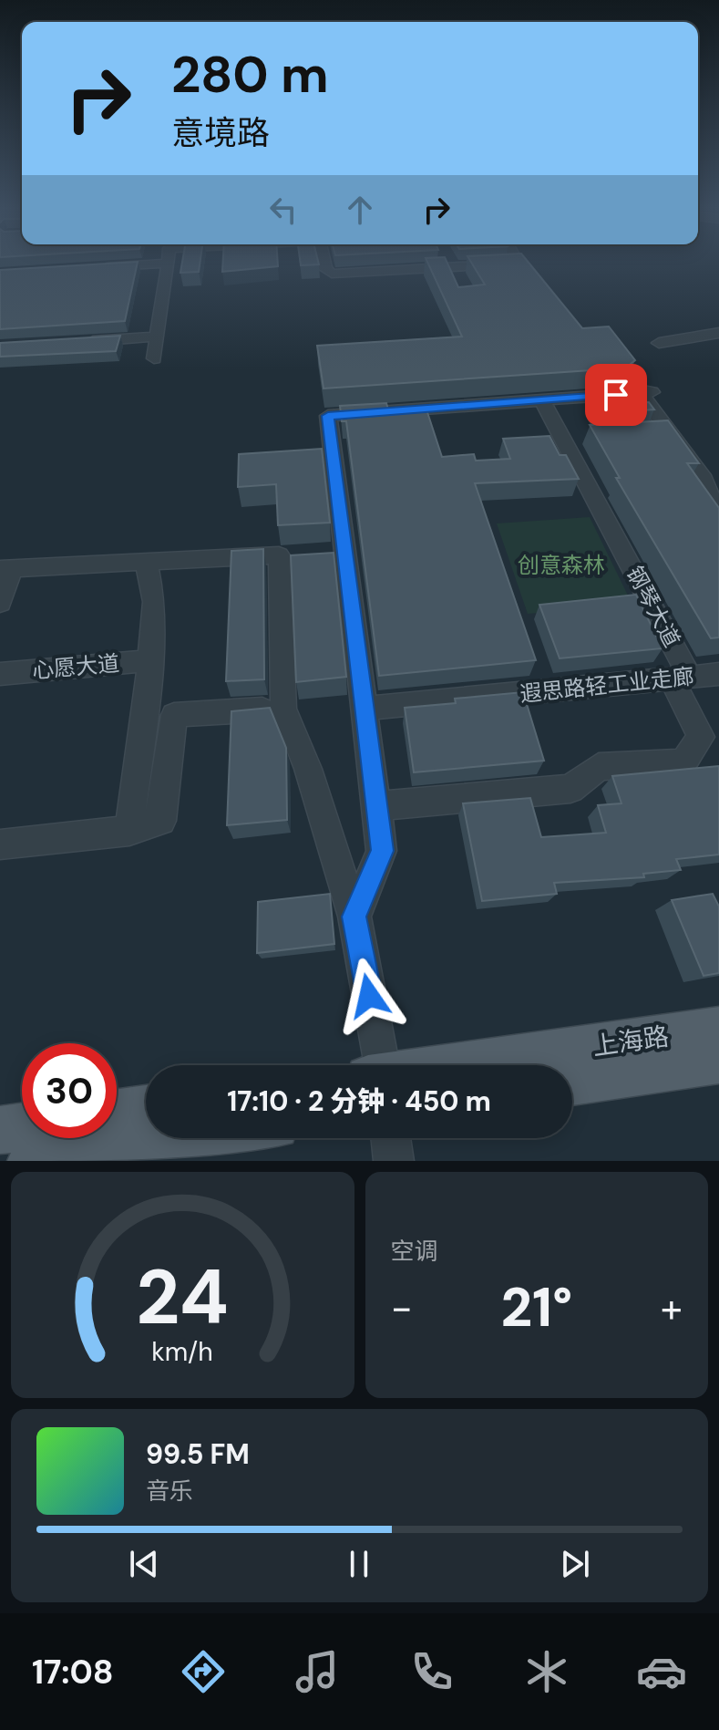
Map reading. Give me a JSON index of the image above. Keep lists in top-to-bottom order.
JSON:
{
  "streets": {
    "main road": ["上海路"],
    "street": ["钢琴大道", "心愿大道", "遐思路轻工业走廊"]
  },
  "crossings": [
    ["钢琴大道", "遐思路轻工业走廊"]
  ],
  "parks": ["创意森林"],
  "page": {
    "turn": ["280 m", "意境路"],
    "limit": "30",
    "trip": "17:10 · 2 分钟 · 450 m",
    "tile": "空调",
    "heat": ["−", "21°", "+"],
    "song": ["99.5 FM", "音乐"],
    "tabs": "17:08",
    "gauge": ["24", "km/h"]
  }
}
